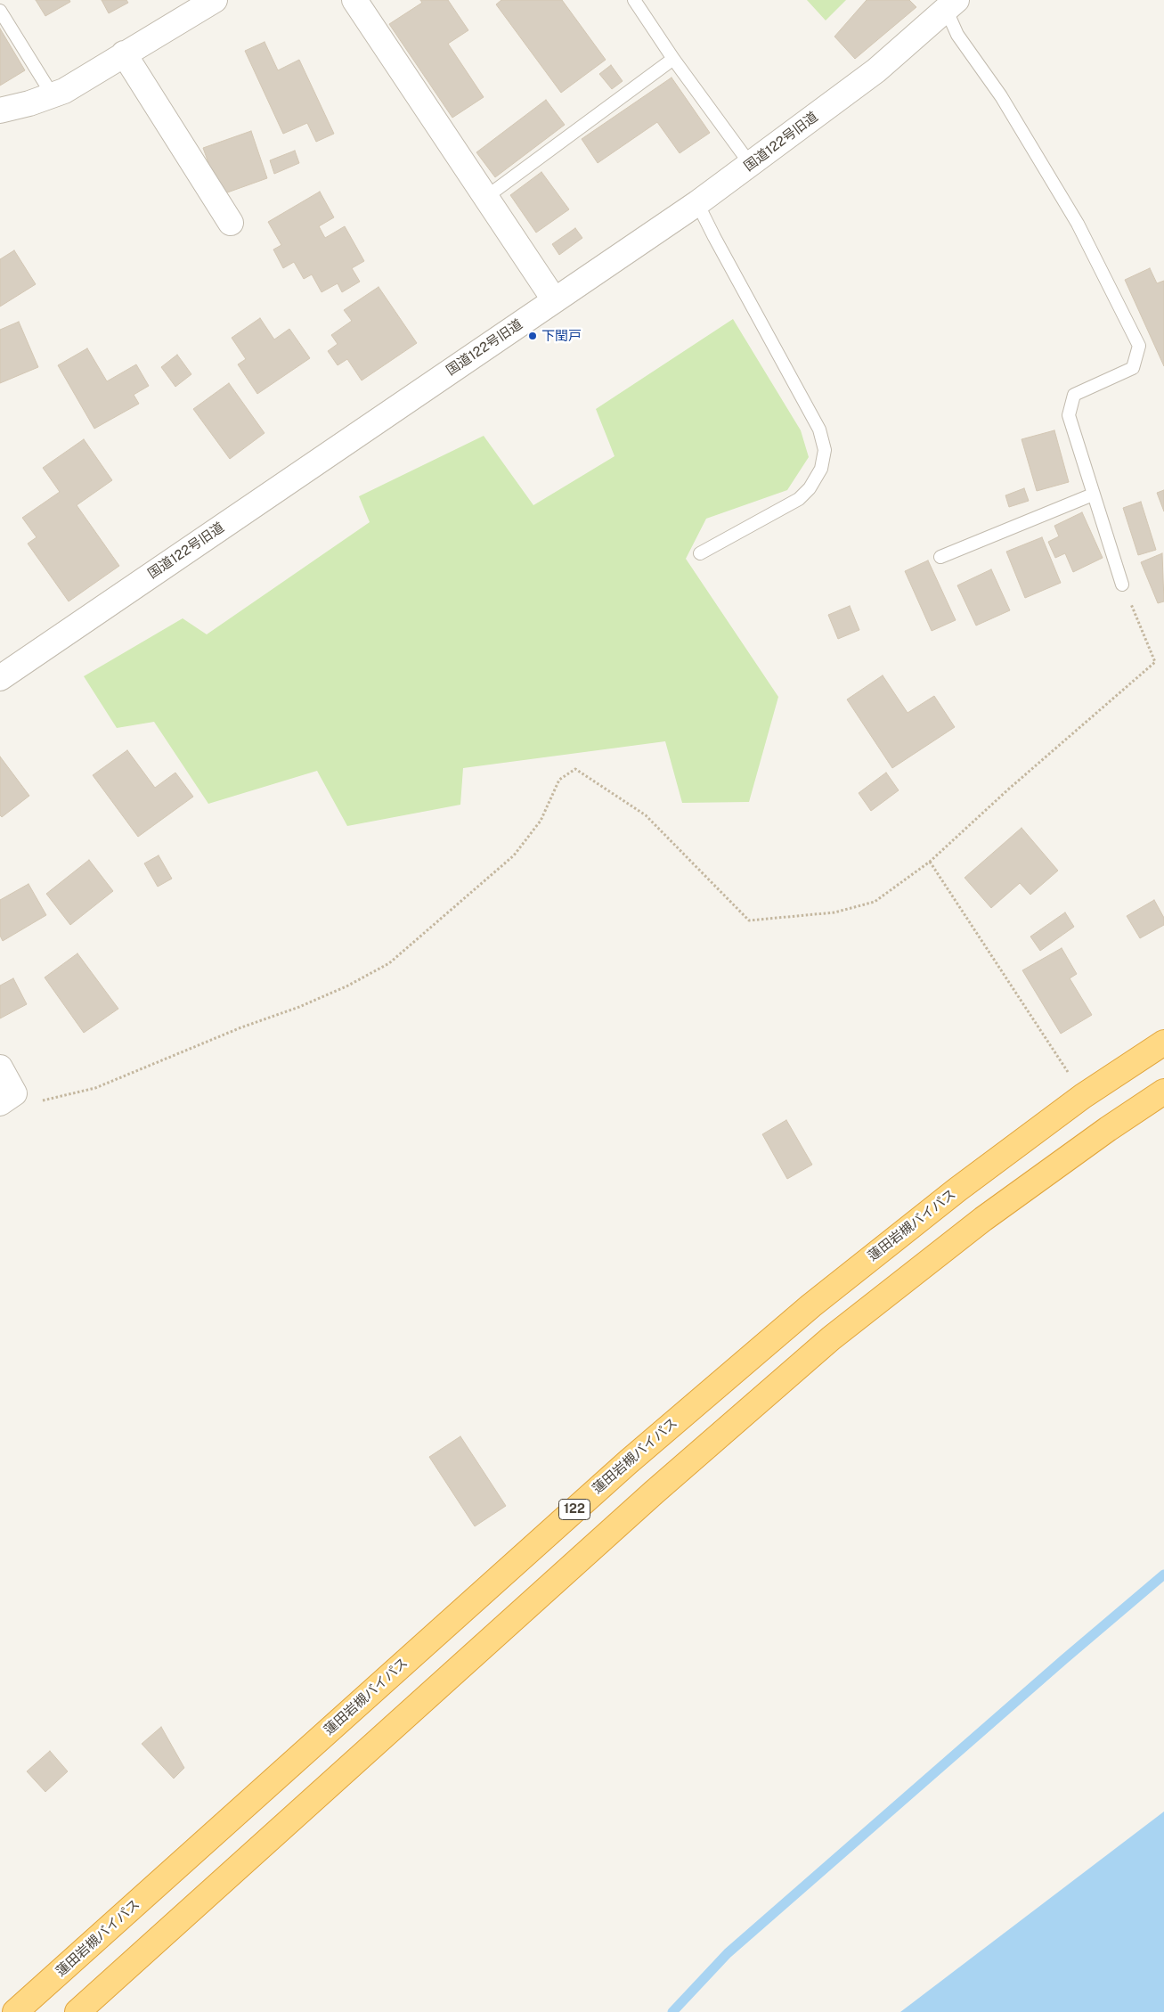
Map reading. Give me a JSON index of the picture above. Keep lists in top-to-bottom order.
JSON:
{
  "streets": {
    "highway": ["蓮田岩槻バイパス", "122"],
    "street": ["国道122号旧道"]
  },
  "places": ["下閏戸"]
}
